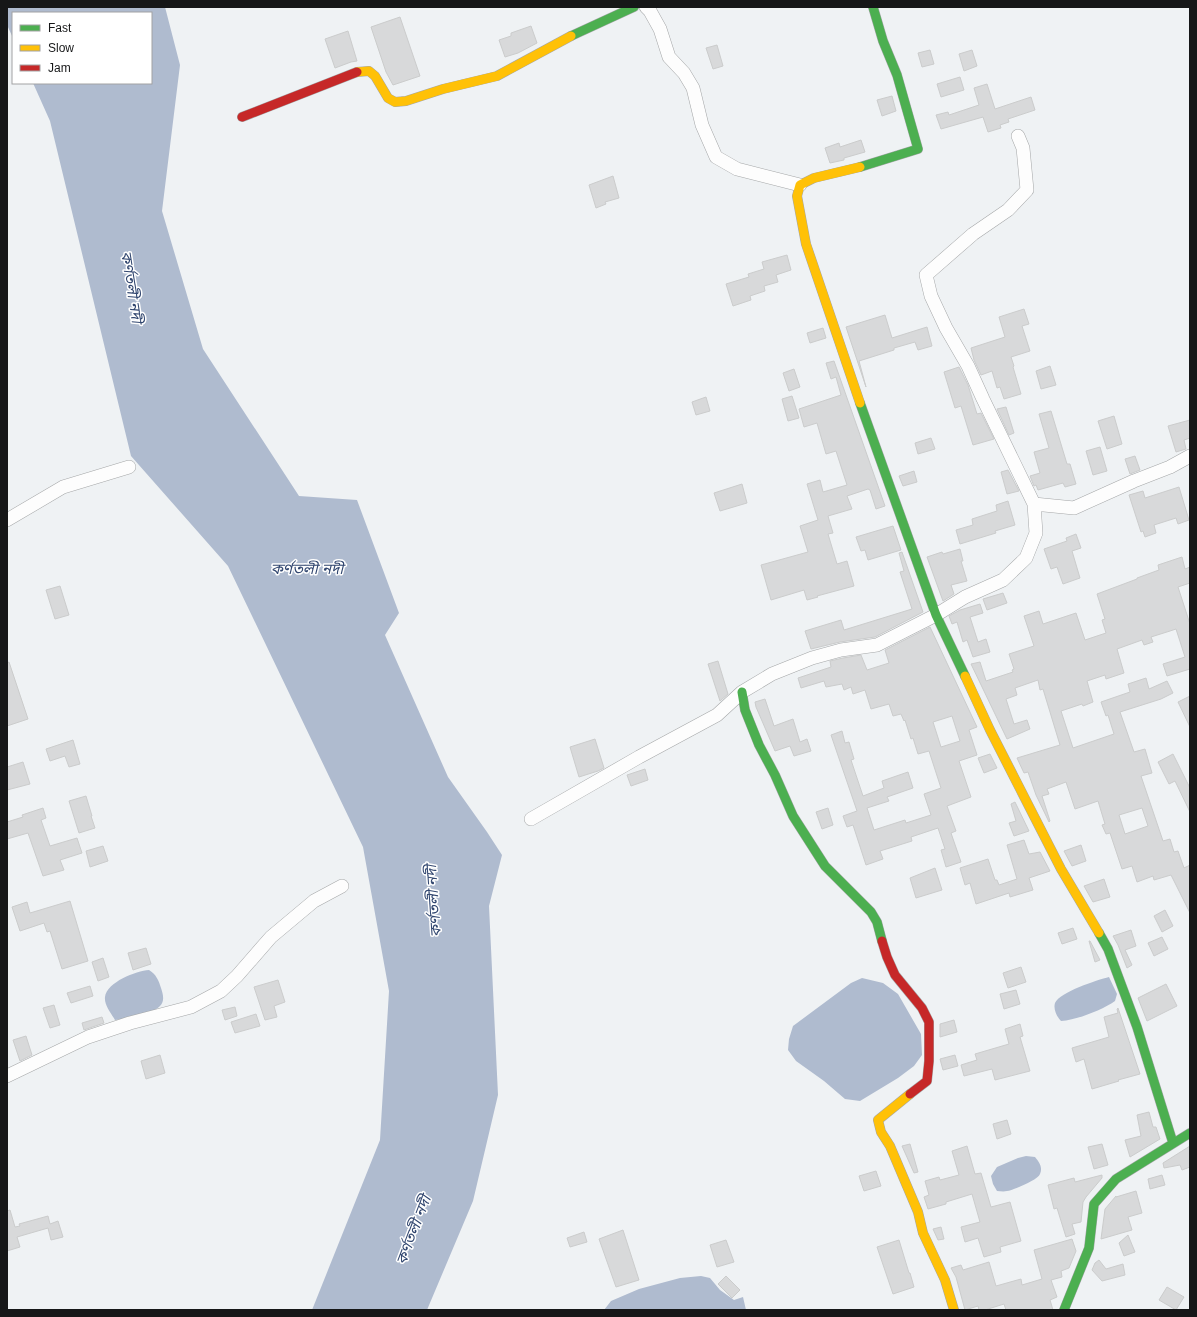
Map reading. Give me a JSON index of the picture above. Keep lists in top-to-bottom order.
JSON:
{
  "water": ["কর্ণতলী নদী"],
  "legend": ["Fast", "Slow", "Jam"]
}
